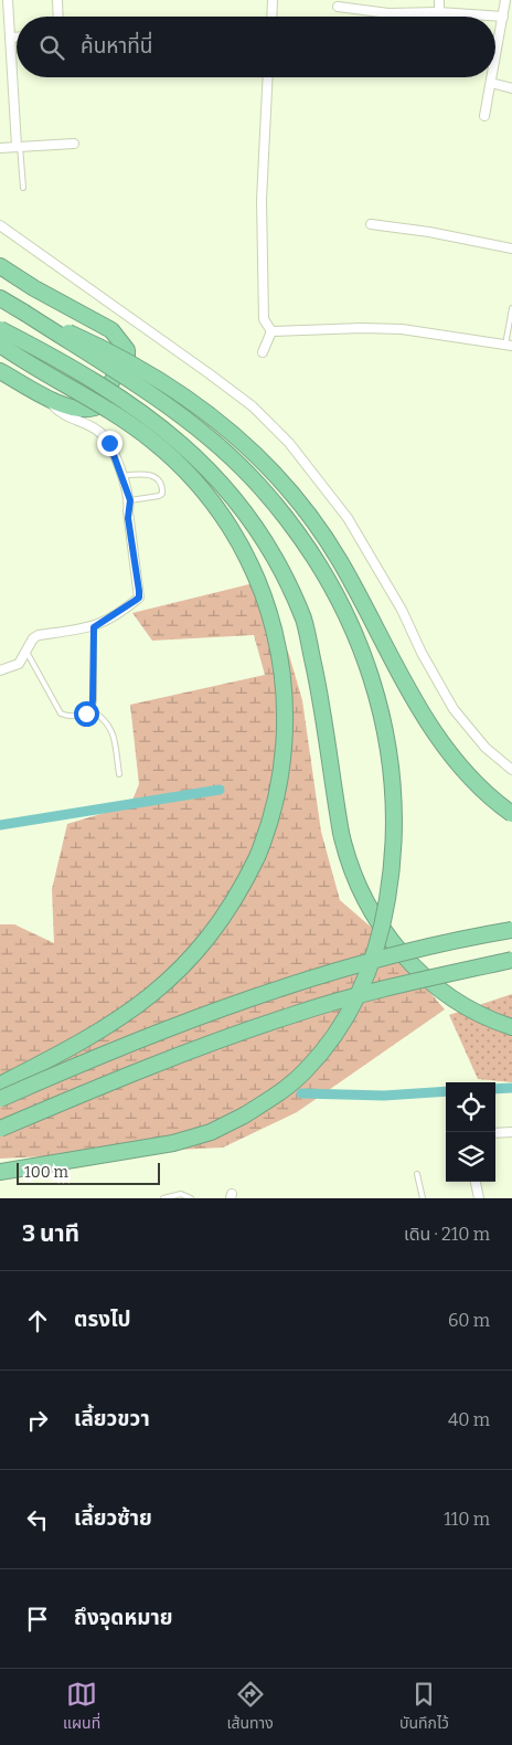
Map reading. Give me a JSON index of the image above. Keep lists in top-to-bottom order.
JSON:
{
  "scale_bar": "100 m",
  "page": {
    "search": "ค้นหาที่นี่",
    "scale": "100 m",
    "heading": ["3 นาที", "เดิน · 210 m"],
    "list": [
      ["ตรงไป", "60 m"],
      ["เลี้ยวขวา", "40 m"],
      ["เลี้ยวซ้าย", "110 m"],
      "ถึงจุดหมาย"
    ],
    "nav": ["แผนที่", "เส้นทาง", "บันทึกไว้"]
  }
}
